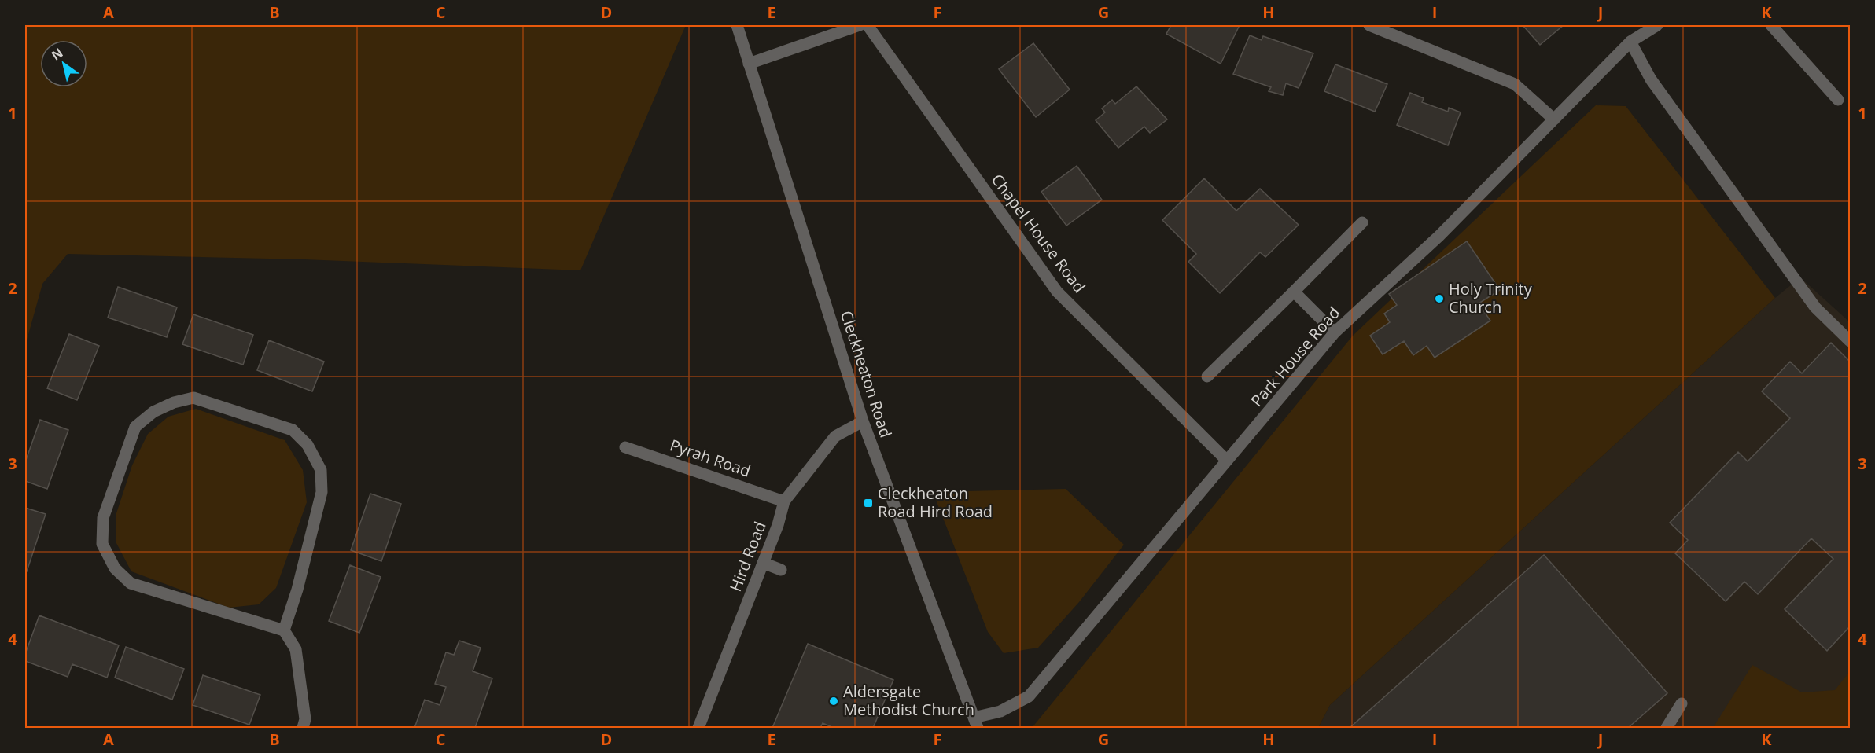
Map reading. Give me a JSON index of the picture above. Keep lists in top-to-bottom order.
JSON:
{
  "streets": {
    "street": [
      "Chapel House Road",
      "Park House Road",
      "Cleckheaton Road",
      "Pyrah Road",
      "Hird Road"
    ]
  },
  "crossings": [
    ["Chapel House Road", "Park House Road"],
    ["Park House Road", "Cleckheaton Road"],
    ["Cleckheaton Road", "Hird Road"],
    ["Pyrah Road", "Hird Road"]
  ],
  "places": {
    "other": ["Holy Trinity Church", "Aldersgate Methodist Church"],
    "transit": ["Cleckheaton Road Hird Road"]
  },
  "north": "top left",
  "grid": {
    "columns": [
      "A",
      "B",
      "C",
      "D",
      "E",
      "F",
      "G",
      "H",
      "I",
      "J",
      "K"
    ],
    "rows": [
      "1",
      "2",
      "3",
      "4"
    ]
  }
}
